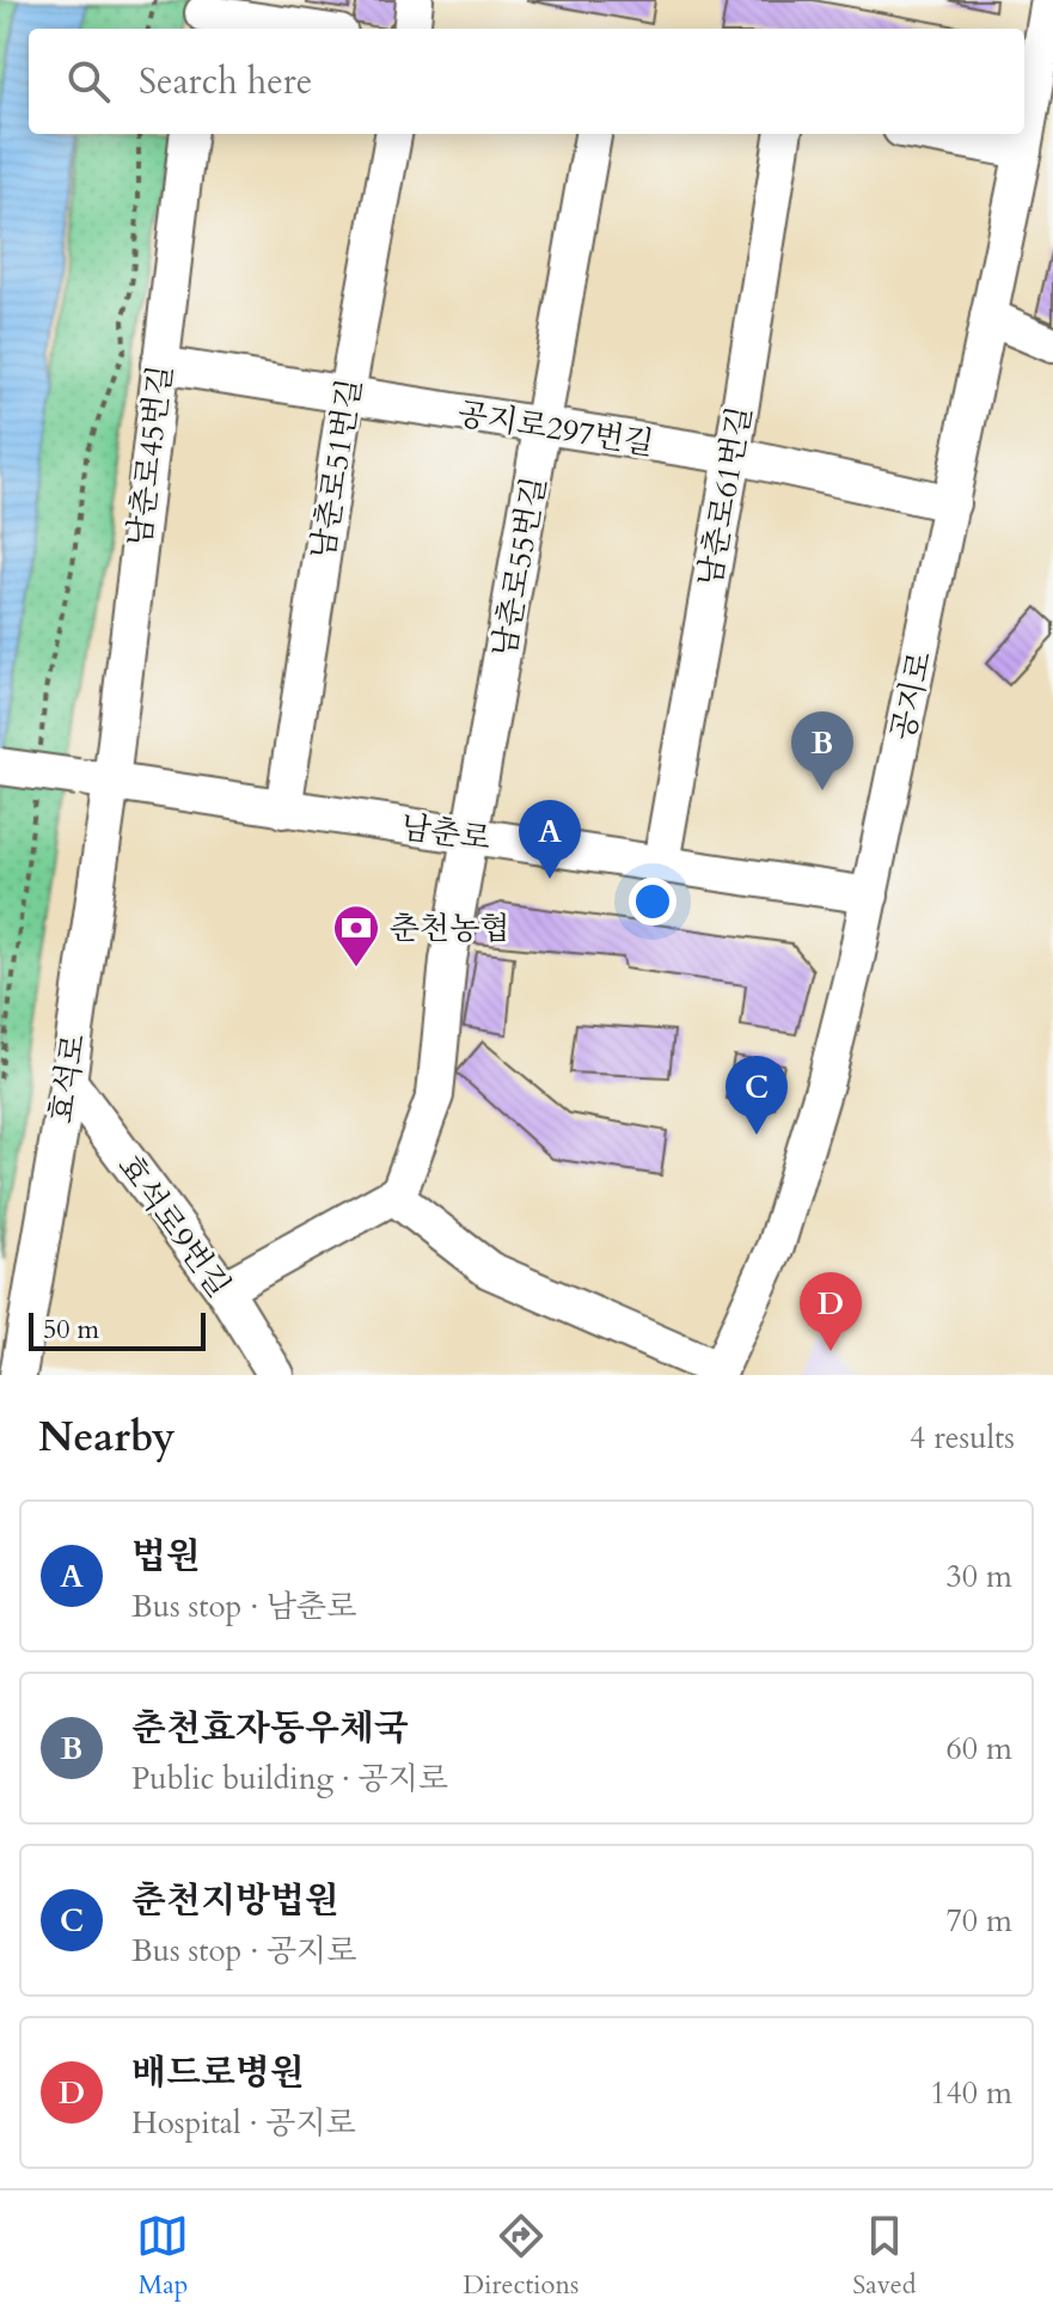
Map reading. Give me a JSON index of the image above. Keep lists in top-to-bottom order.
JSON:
{
  "streets": {
    "street": [
      "공지로297번길",
      "남춘로45번길",
      "남춘로51번길",
      "남춘로61번길",
      "남춘로55번길",
      "공지로",
      "남춘로",
      "효석로",
      "효석로9번길"
    ]
  },
  "crossings": [
    ["공지로297번길", "남춘로45번길"],
    ["공지로297번길", "남춘로51번길"],
    ["공지로297번길", "남춘로61번길"],
    ["공지로297번길", "남춘로55번길"],
    ["공지로297번길", "공지로"],
    ["남춘로45번길", "남춘로"],
    ["남춘로45번길", "효석로"],
    ["남춘로51번길", "남춘로"],
    ["남춘로61번길", "남춘로"],
    ["남춘로55번길", "남춘로"],
    ["공지로", "남춘로"],
    ["남춘로", "효석로"],
    ["효석로", "효석로9번길"]
  ],
  "places": {
    "bank": ["춘천농협"]
  },
  "scale_bar": "50 m",
  "page": {
    "search": "Search here",
    "pins": [
      "B",
      "A",
      "C",
      "D"
    ],
    "scale": "50 m",
    "heading": ["Nearby", "4 results"],
    "list": [
      {
        "mark": "A",
        "name": "법원",
        "note": "Bus stop · 남춘로",
        "value": "30 m"
      },
      {
        "mark": "B",
        "name": "춘천효자동우체국",
        "note": "Public building · 공지로",
        "value": "60 m"
      },
      {
        "mark": "C",
        "name": "춘천지방법원",
        "note": "Bus stop · 공지로",
        "value": "70 m"
      },
      {
        "mark": "D",
        "name": "배드로병원",
        "note": "Hospital · 공지로",
        "value": "140 m"
      }
    ],
    "nav": ["Map", "Directions", "Saved"]
  }
}
